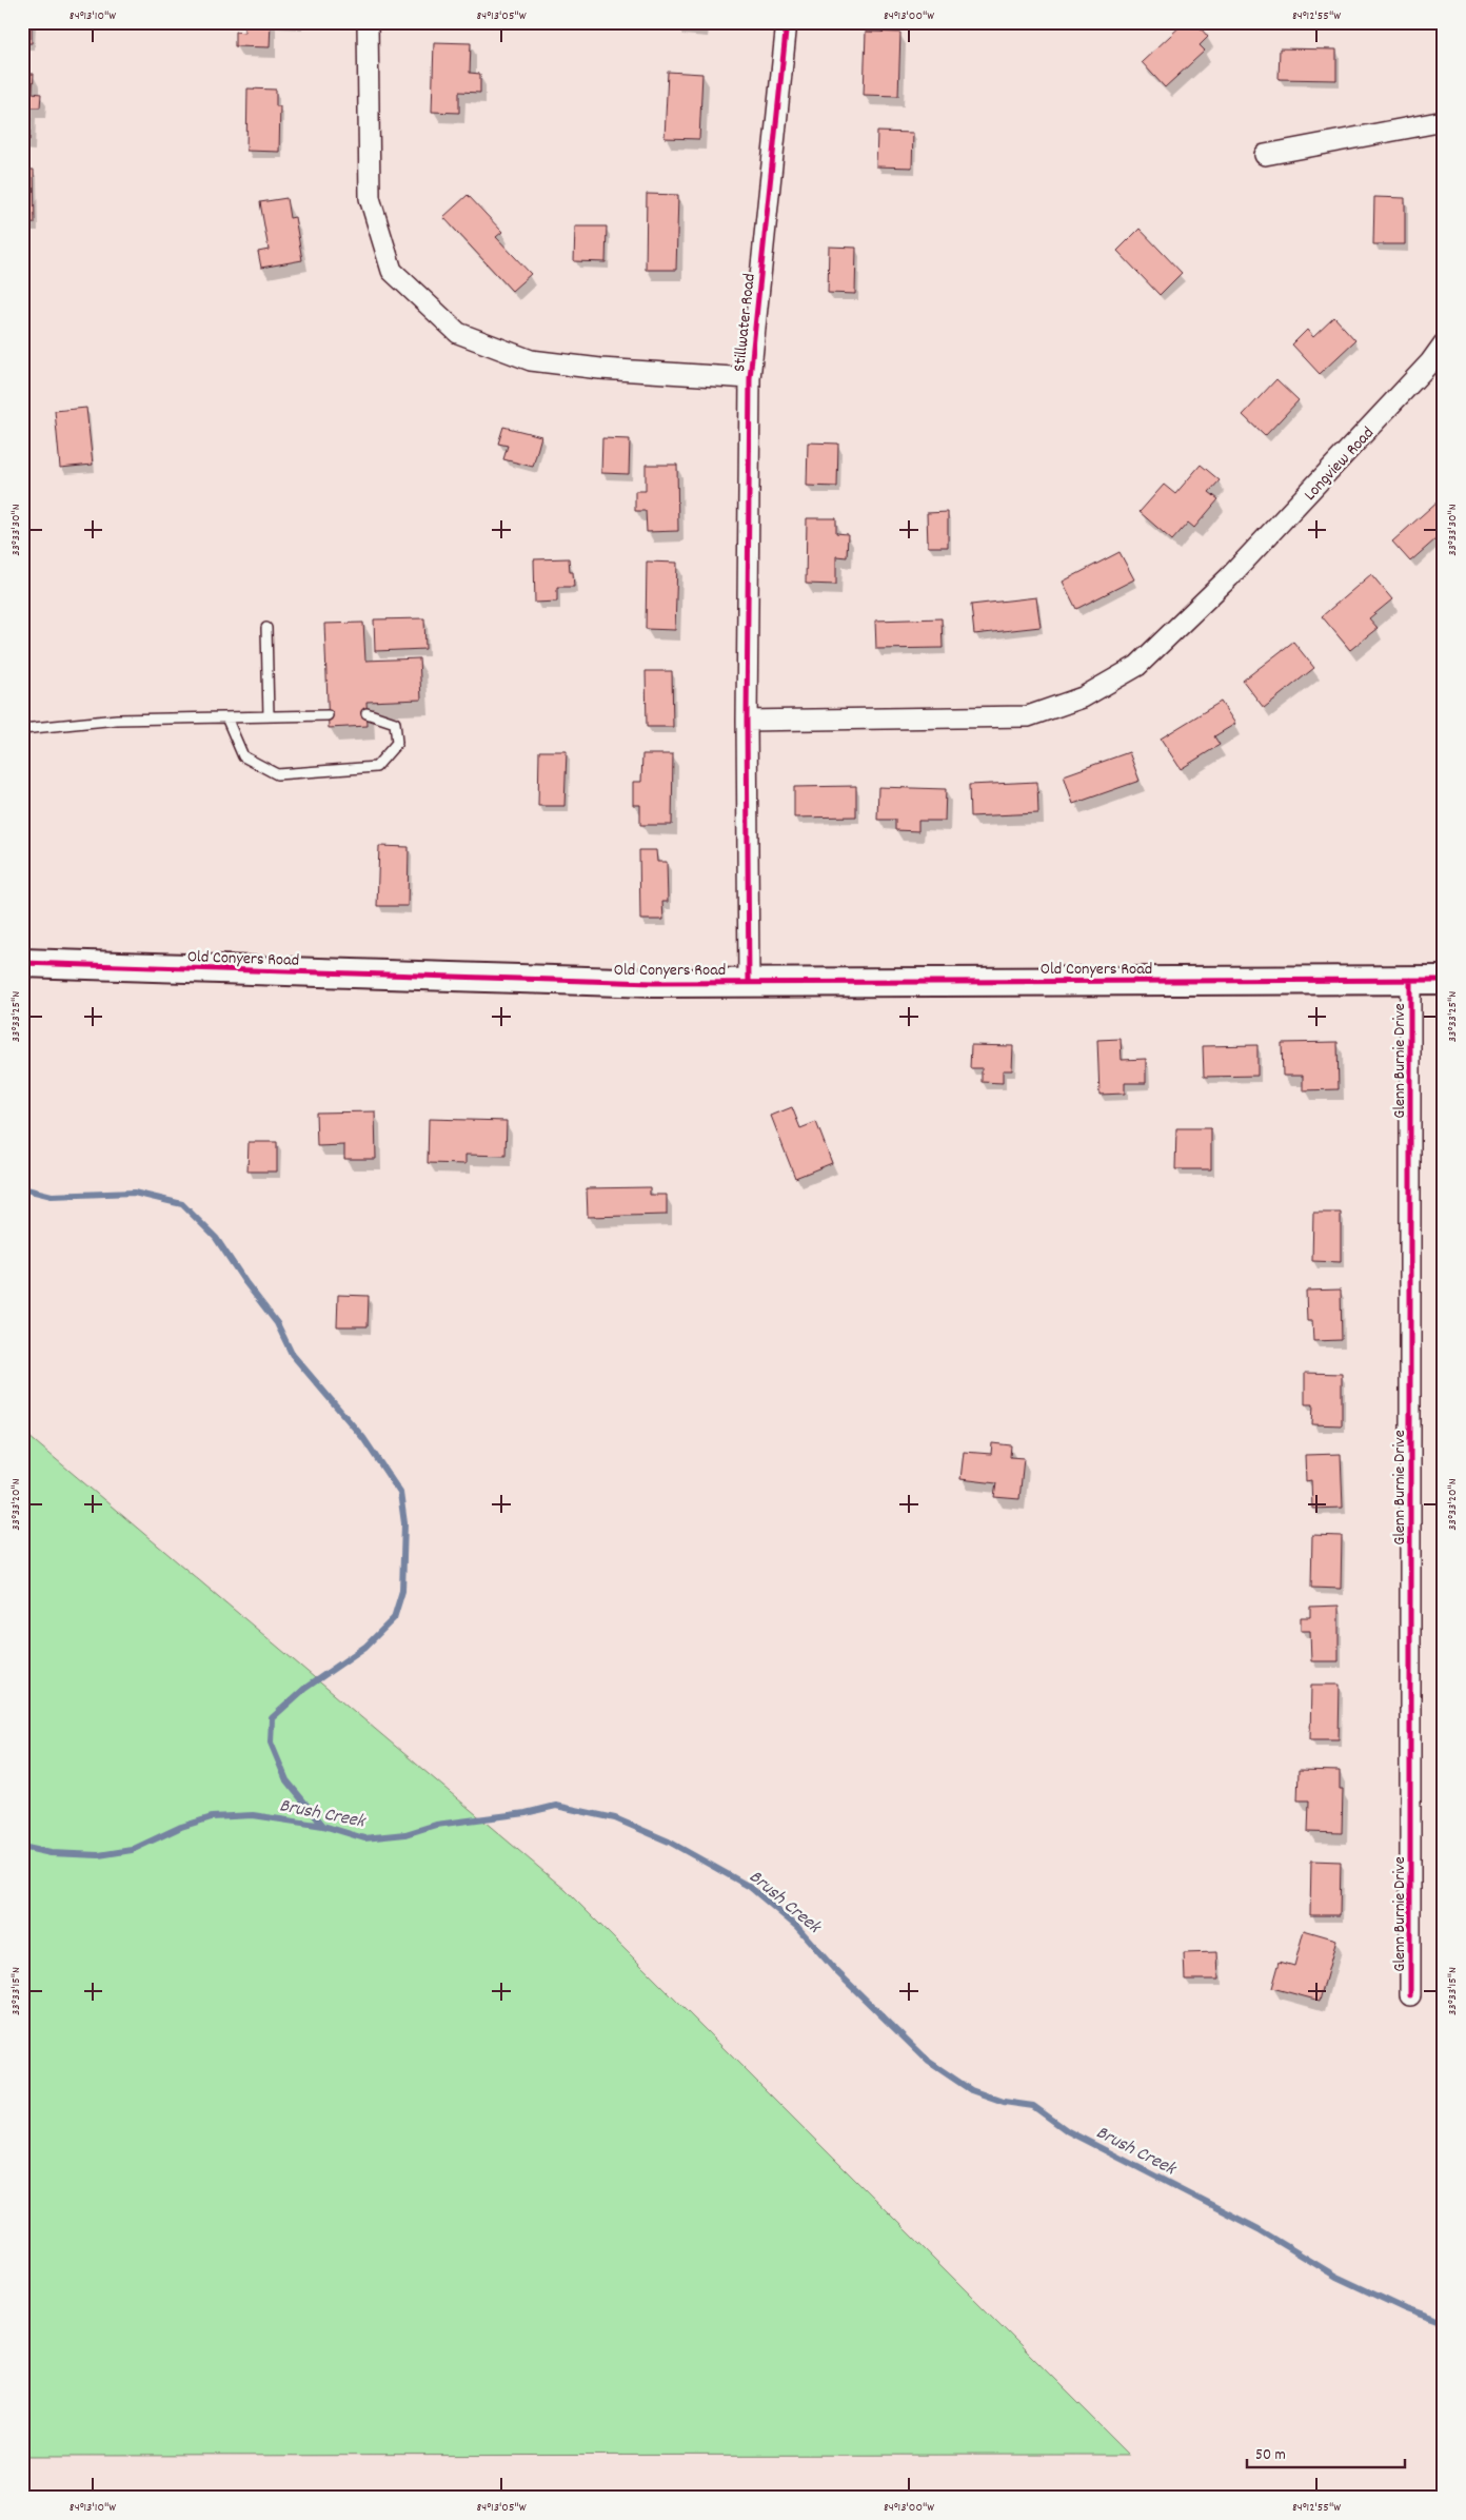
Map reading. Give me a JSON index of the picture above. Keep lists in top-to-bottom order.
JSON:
{
  "streets": {
    "street": [
      "Stillwater Road",
      "Longview Road",
      "Old Conyers Road",
      "Glenn Burnie Drive"
    ]
  },
  "crossings": [
    ["Stillwater Road", "Longview Road"],
    ["Stillwater Road", "Old Conyers Road"],
    ["Old Conyers Road", "Glenn Burnie Drive"]
  ],
  "water": ["Brush Creek"],
  "scale_bar": "50 m",
  "coordinates": [
    "84°13'10\"W",
    "84°13'05\"W",
    "84°13'00\"W",
    "84°12'55\"W",
    "33°33'30\"N",
    "33°33'25\"N",
    "33°33'20\"N",
    "33°33'15\"N"
  ]
}
